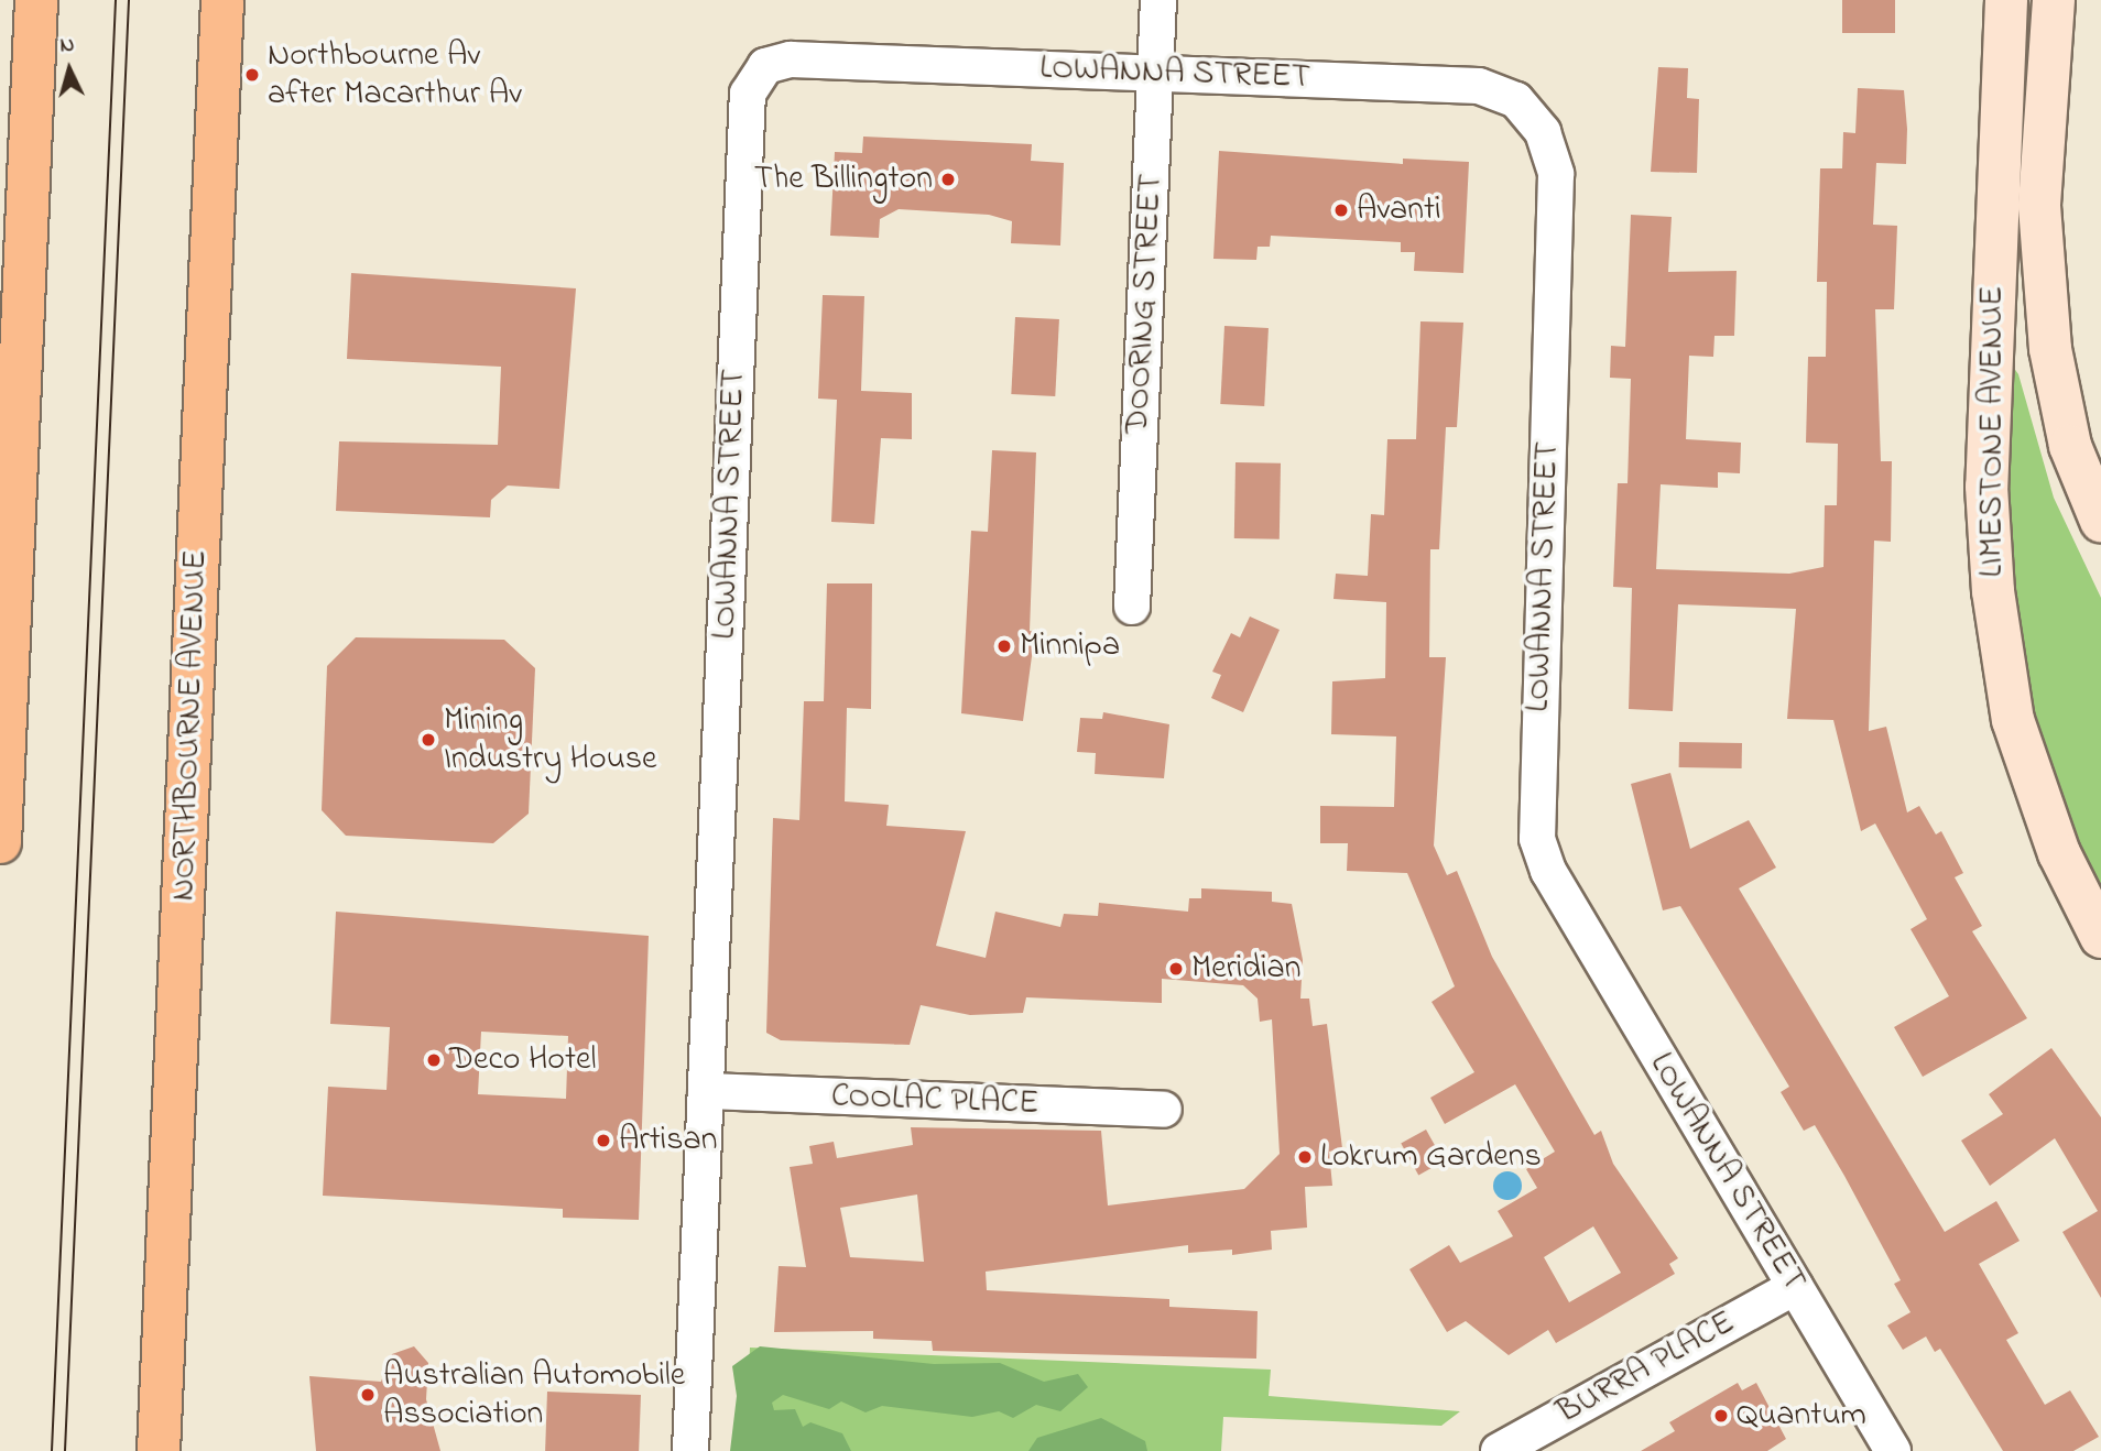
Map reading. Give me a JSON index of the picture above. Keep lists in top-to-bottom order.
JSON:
{
  "streets": {
    "highway": ["NORTHBOURNE AVENUE"],
    "main road": ["LIMESTONE AVENUE"],
    "street": [
      "LOWANNA STREET",
      "DOORING STREET",
      "COOLAC PLACE",
      "BURRA PLACE"
    ]
  },
  "crossings": [
    ["LOWANNA STREET", "DOORING STREET"],
    ["LOWANNA STREET", "COOLAC PLACE"],
    ["LOWANNA STREET", "BURRA PLACE"]
  ],
  "places": [
    "Northbourne Av after Macarthur Av",
    "The Billington",
    "Avanti",
    "Minnipa",
    "Mining Industry House",
    "Meridian",
    "Deco Hotel",
    "Artisan",
    "Lokrum Gardens",
    "Australian Automobile Association",
    "Quantum"
  ],
  "north": "top"
}
